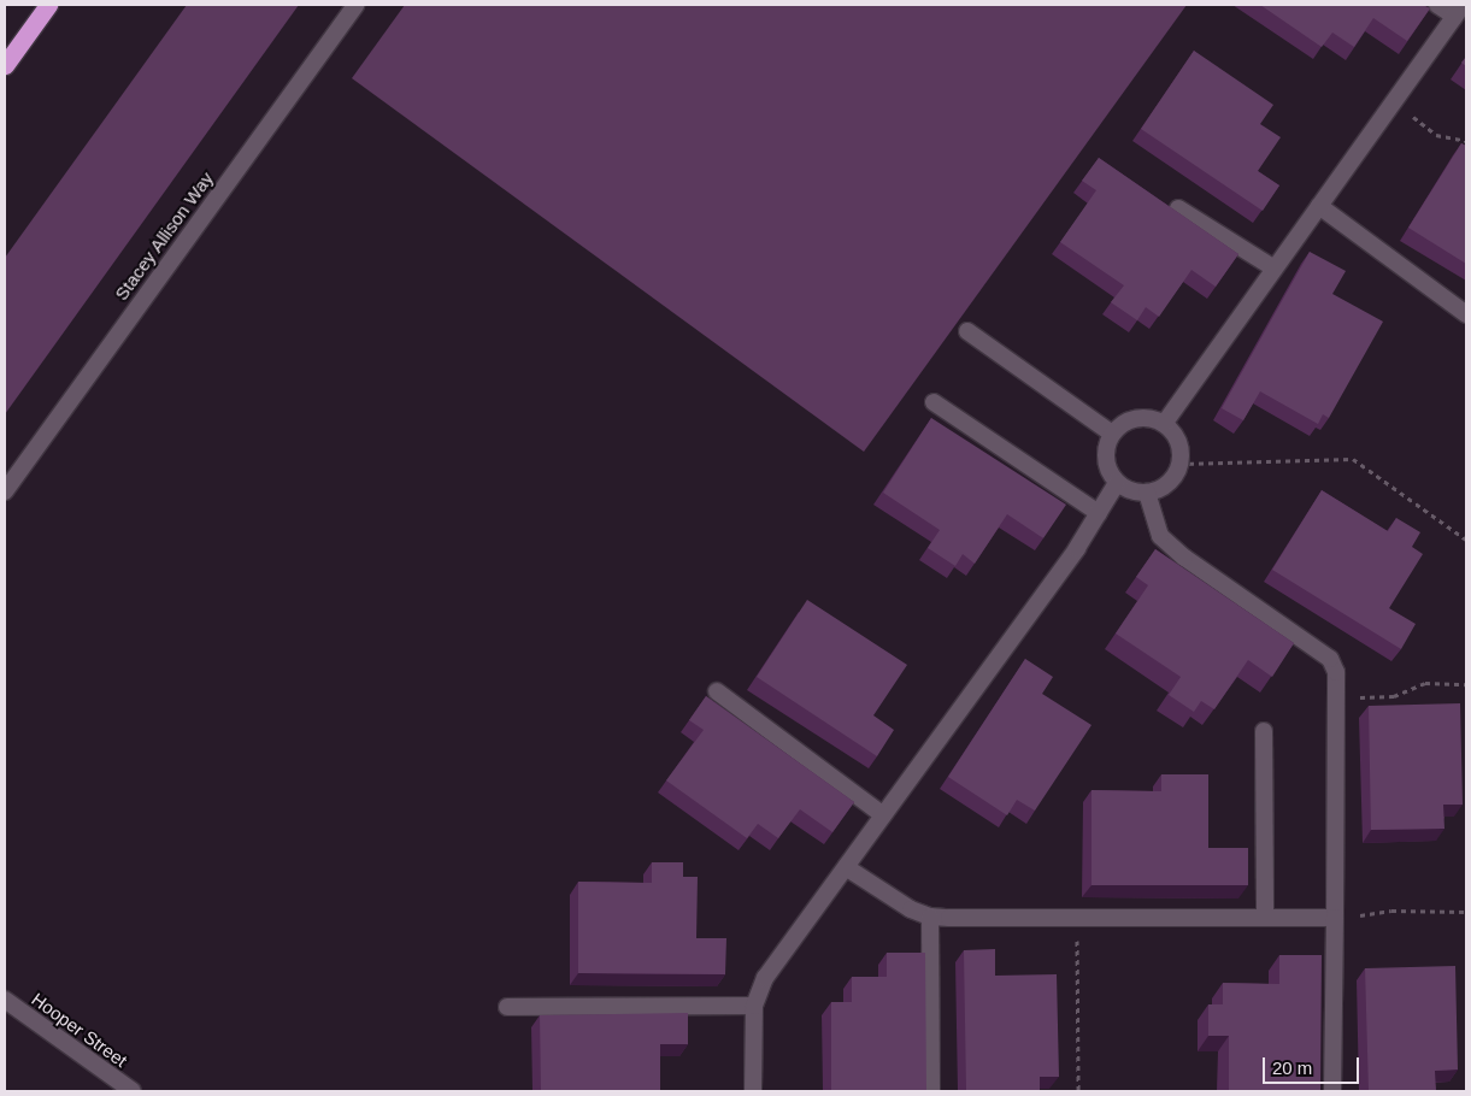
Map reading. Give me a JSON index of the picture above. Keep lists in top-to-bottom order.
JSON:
{
  "streets": {
    "street": ["Stacey Allison Way", "Hooper Street"]
  },
  "scale_bar": "20 m"
}
